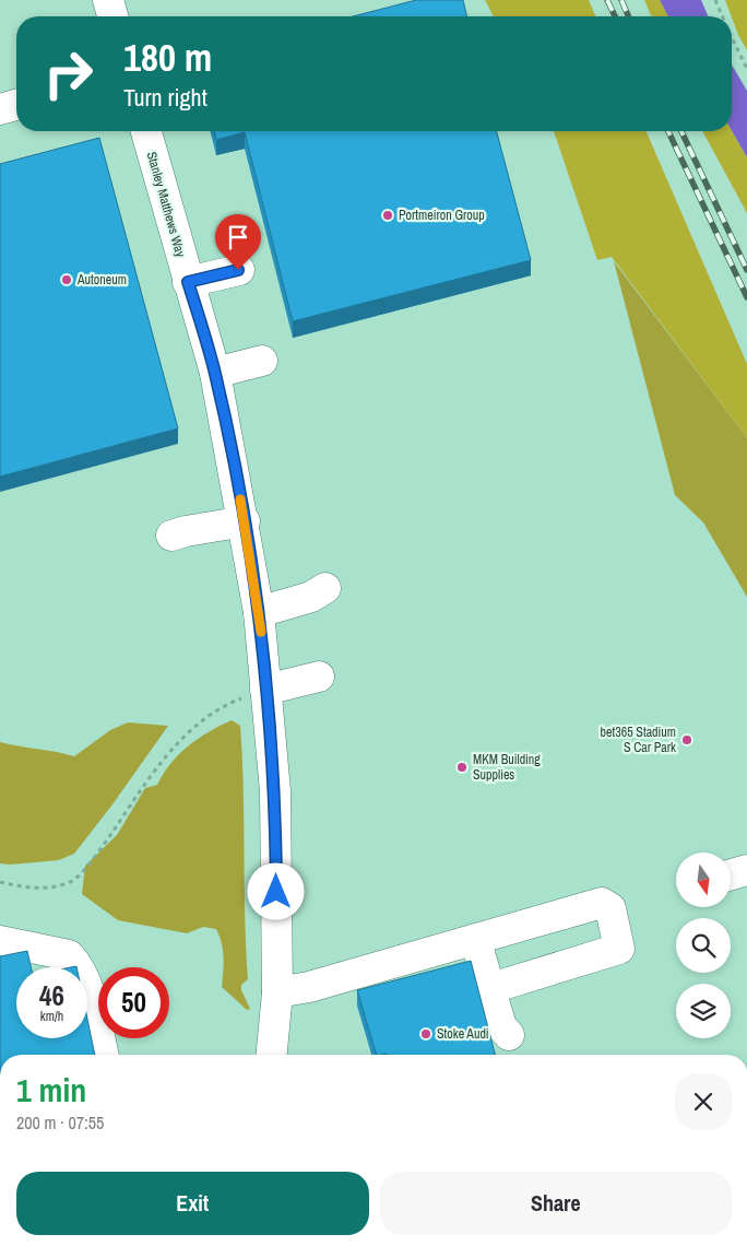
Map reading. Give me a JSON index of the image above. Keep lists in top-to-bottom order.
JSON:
{
  "streets": {
    "main road": ["Stanley Matthews Way"]
  },
  "places": [
    "Portmeiron Group",
    "Autoneum",
    "bet365 Stadium S Car Park",
    "MKM Building Supplies",
    "Stoke Audi"
  ],
  "north": "bottom",
  "page": {
    "turn": ["180 m", "Turn right"],
    "speed": "46 km/h",
    "limit": "50",
    "heading": ["1 min", "200 m · 07:55"],
    "buttons": ["Exit", "Share"]
  }
}
